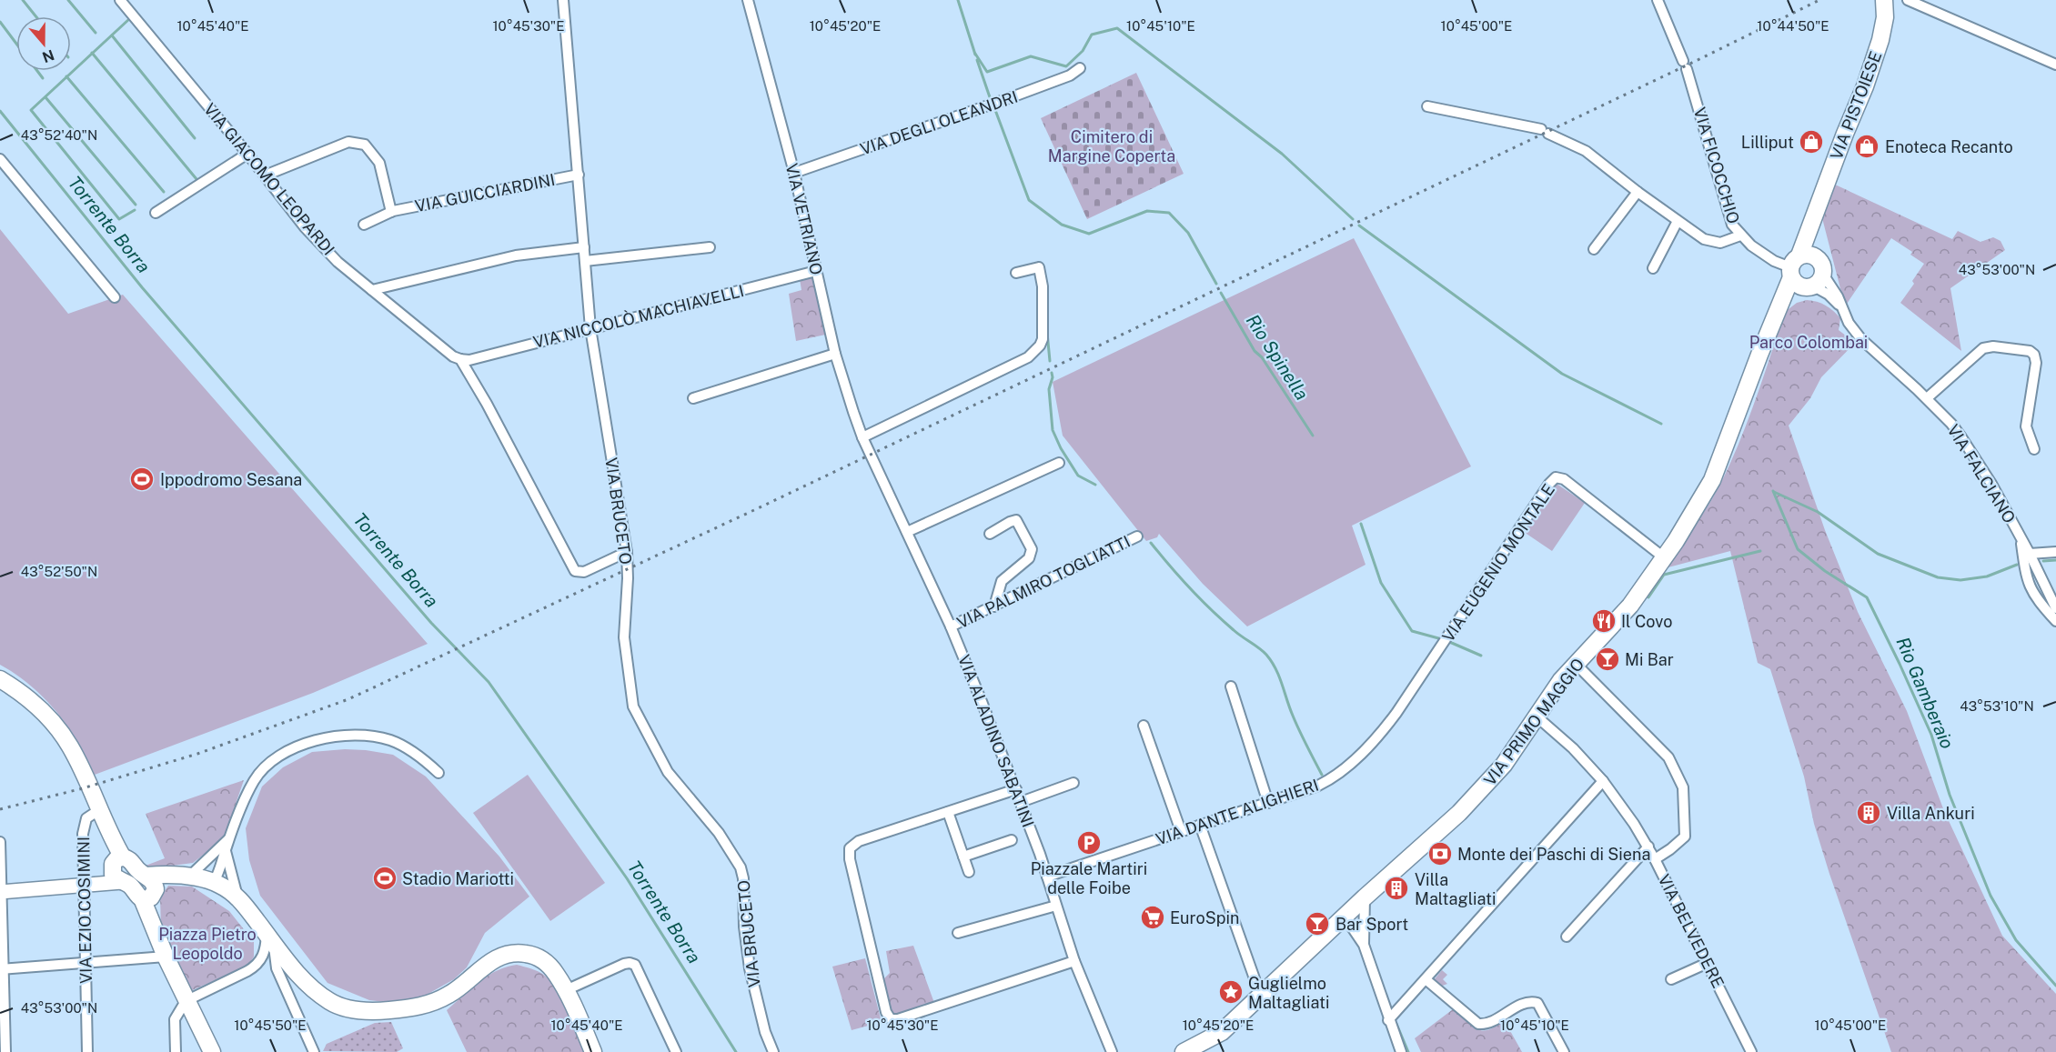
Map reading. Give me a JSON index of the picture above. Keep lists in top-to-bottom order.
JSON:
{
  "streets": {
    "main road": ["VIA PISTOIESE", "VIA PRIMO MAGGIO"],
    "street": [
      "VIA DEGLI OLEANDRI",
      "VIA FICOCCHIO",
      "VIA GIACOMO LEOPARDI",
      "VIA GUICCIARDINI",
      "VIA VETRIANO",
      "VIA NICCOLÒ MACHIAVELLI",
      "VIA FALCIANO",
      "VIA BRUCETO",
      "VIA EUGENIO MONTALE",
      "VIA PALMIRO TOGLIATTI",
      "VIA ALADINO SABATINI",
      "VIA DANTE ALIGHIERI",
      "VIA EZIO COSIMINI",
      "VIA BELVEDERE"
    ]
  },
  "crossings": [
    ["VIA PISTOIESE", "VIA FICOCCHIO"],
    ["VIA PISTOIESE", "VIA FALCIANO"],
    ["VIA PISTOIESE", "VIA PRIMO MAGGIO"],
    ["VIA DEGLI OLEANDRI", "VIA VETRIANO"],
    ["VIA FICOCCHIO", "VIA FALCIANO"],
    ["VIA FICOCCHIO", "VIA PRIMO MAGGIO"],
    ["VIA GIACOMO LEOPARDI", "VIA NICCOLÒ MACHIAVELLI"],
    ["VIA GIACOMO LEOPARDI", "VIA BRUCETO"],
    ["VIA GUICCIARDINI", "VIA BRUCETO"],
    ["VIA VETRIANO", "VIA NICCOLÒ MACHIAVELLI"],
    ["VIA VETRIANO", "VIA ALADINO SABATINI"],
    ["VIA NICCOLÒ MACHIAVELLI", "VIA BRUCETO"],
    ["VIA FALCIANO", "VIA PRIMO MAGGIO"],
    ["VIA EUGENIO MONTALE", "VIA PRIMO MAGGIO"],
    ["VIA EUGENIO MONTALE", "VIA DANTE ALIGHIERI"],
    ["VIA PALMIRO TOGLIATTI", "VIA ALADINO SABATINI"],
    ["VIA PRIMO MAGGIO", "VIA BELVEDERE"],
    ["VIA ALADINO SABATINI", "VIA DANTE ALIGHIERI"]
  ],
  "water": ["Torrente Borra", "Rio Spinella", "Rio Gamberaio"],
  "parks": ["Cimitero di Margine Coperta", "Parco Colombai", "Piazza Pietro Leopoldo"],
  "places": {
    "shop": ["Lilliput", "Enoteca Recanto"],
    "sports": ["Ippodromo Sesana", "Stadio Mariotti"],
    "restaurant": ["Il Covo"],
    "bar": ["Mi Bar", "Bar Sport"],
    "building": ["Villa Ankuri", "Villa Maltagliati"],
    "parking": ["Piazzale Martiri delle Foibe"],
    "bank": ["Monte dei Paschi di Siena"],
    "supermarket": ["EuroSpin"],
    "place": ["Guglielmo Maltagliati"]
  },
  "north": "bottom",
  "coordinates": [
    "10°45'40\"E",
    "10°45'30\"E",
    "10°45'20\"E",
    "10°45'10\"E",
    "10°45'00\"E",
    "10°44'50\"E",
    "43°52'40\"N",
    "43°53'00\"N",
    "43°52'50\"N",
    "43°53'10\"N",
    "10°45'50\"E"
  ]
}
